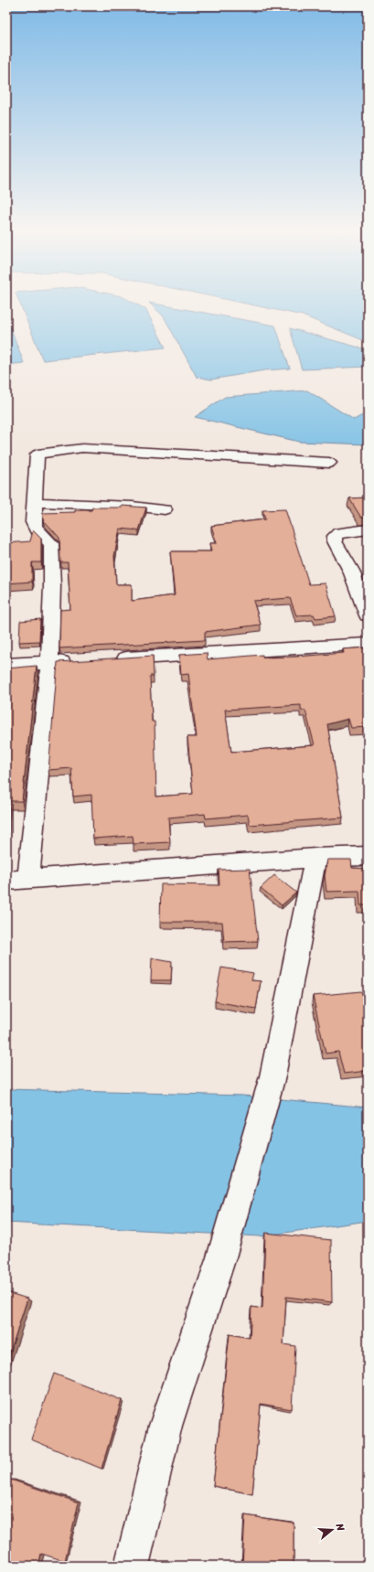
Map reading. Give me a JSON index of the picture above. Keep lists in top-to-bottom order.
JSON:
{
  "north": "right"
}
